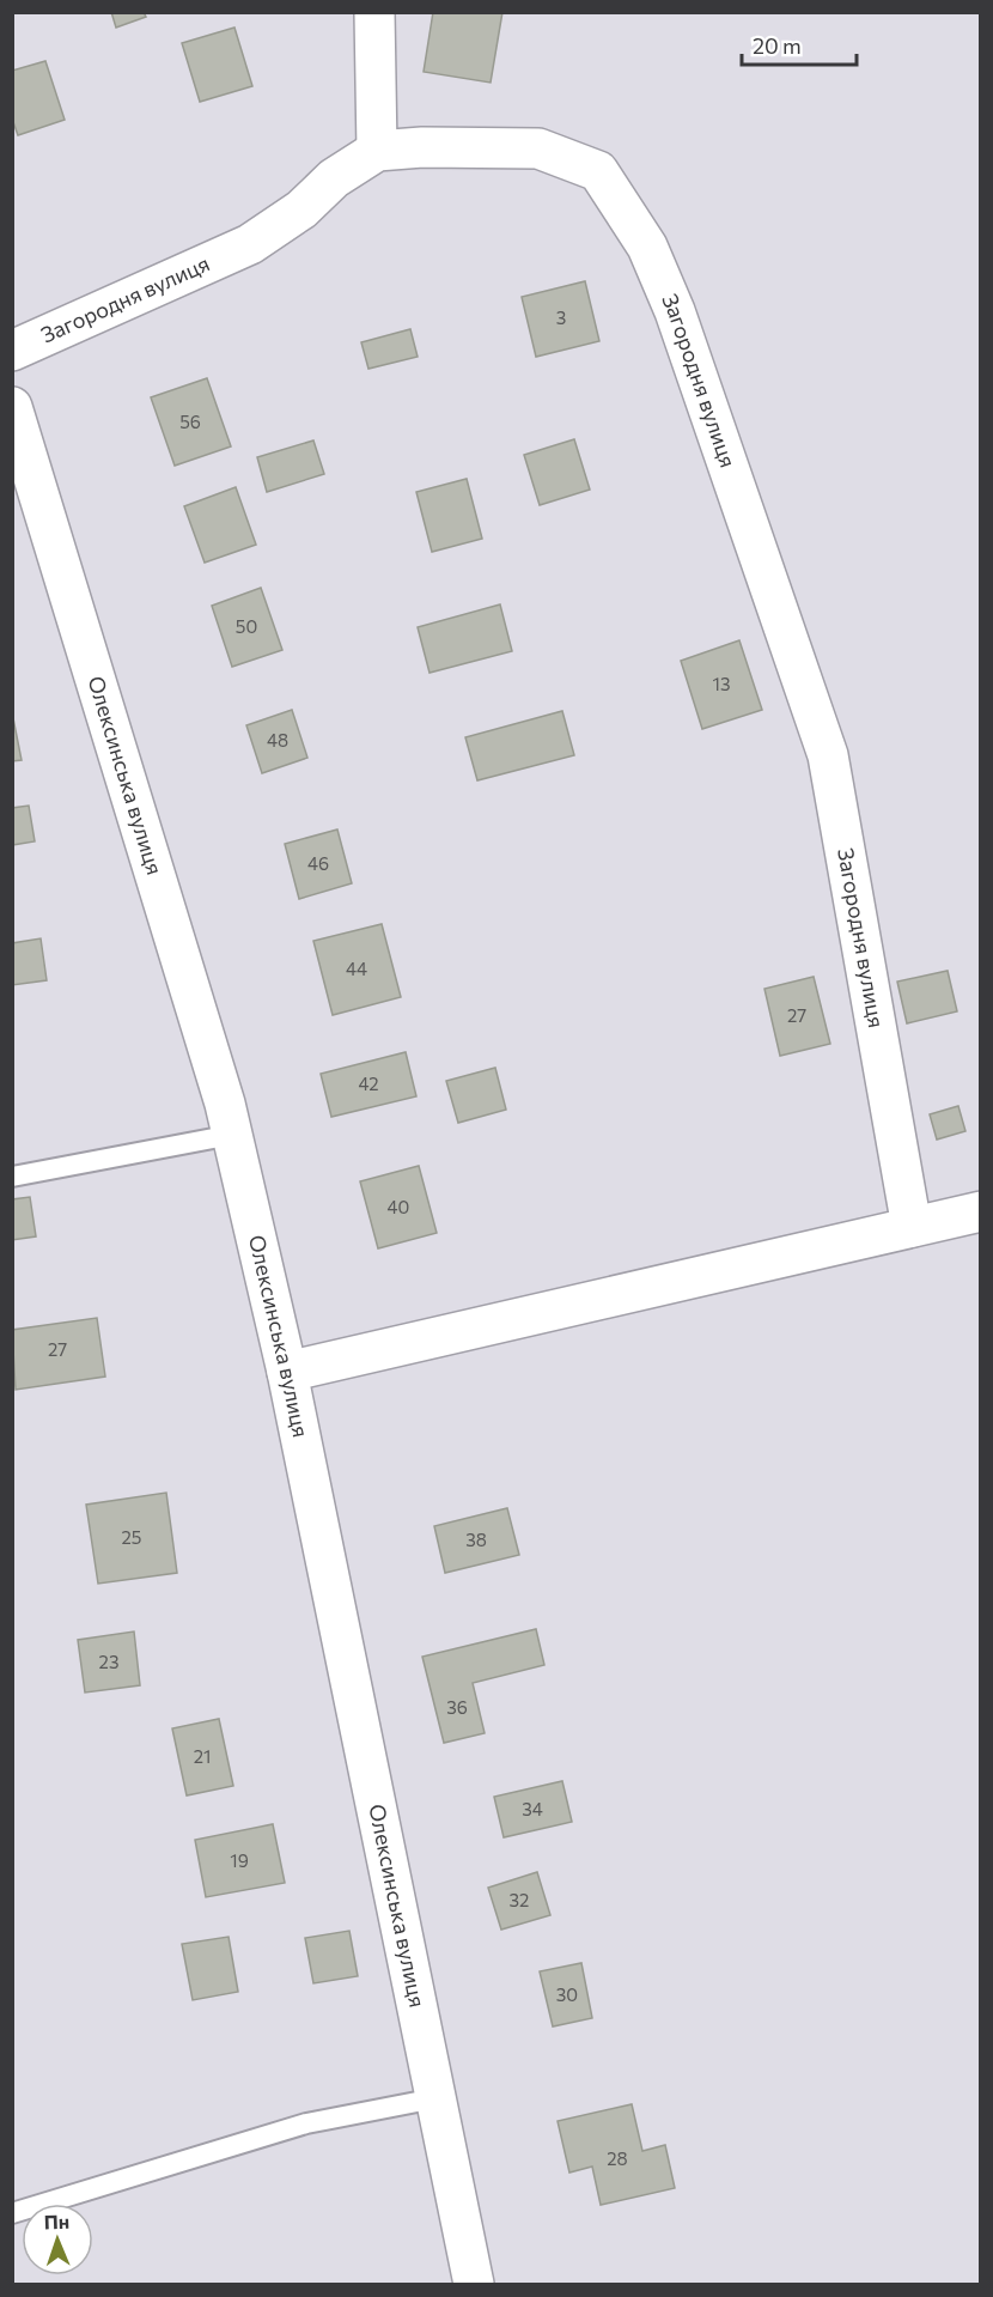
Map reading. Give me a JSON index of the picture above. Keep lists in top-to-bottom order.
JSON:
{
  "streets": {
    "street": ["Загородня вулиця", "Олексинська вулиця"]
  },
  "house_numbers": [
    "3",
    "56",
    "50",
    "13",
    "48",
    "46",
    "44",
    "27",
    "42",
    "40",
    "27",
    "25",
    "38",
    "23",
    "36",
    "21",
    "34",
    "19",
    "32",
    "30",
    "28"
  ],
  "scale_bar": "20 m",
  "north": "top"
}
